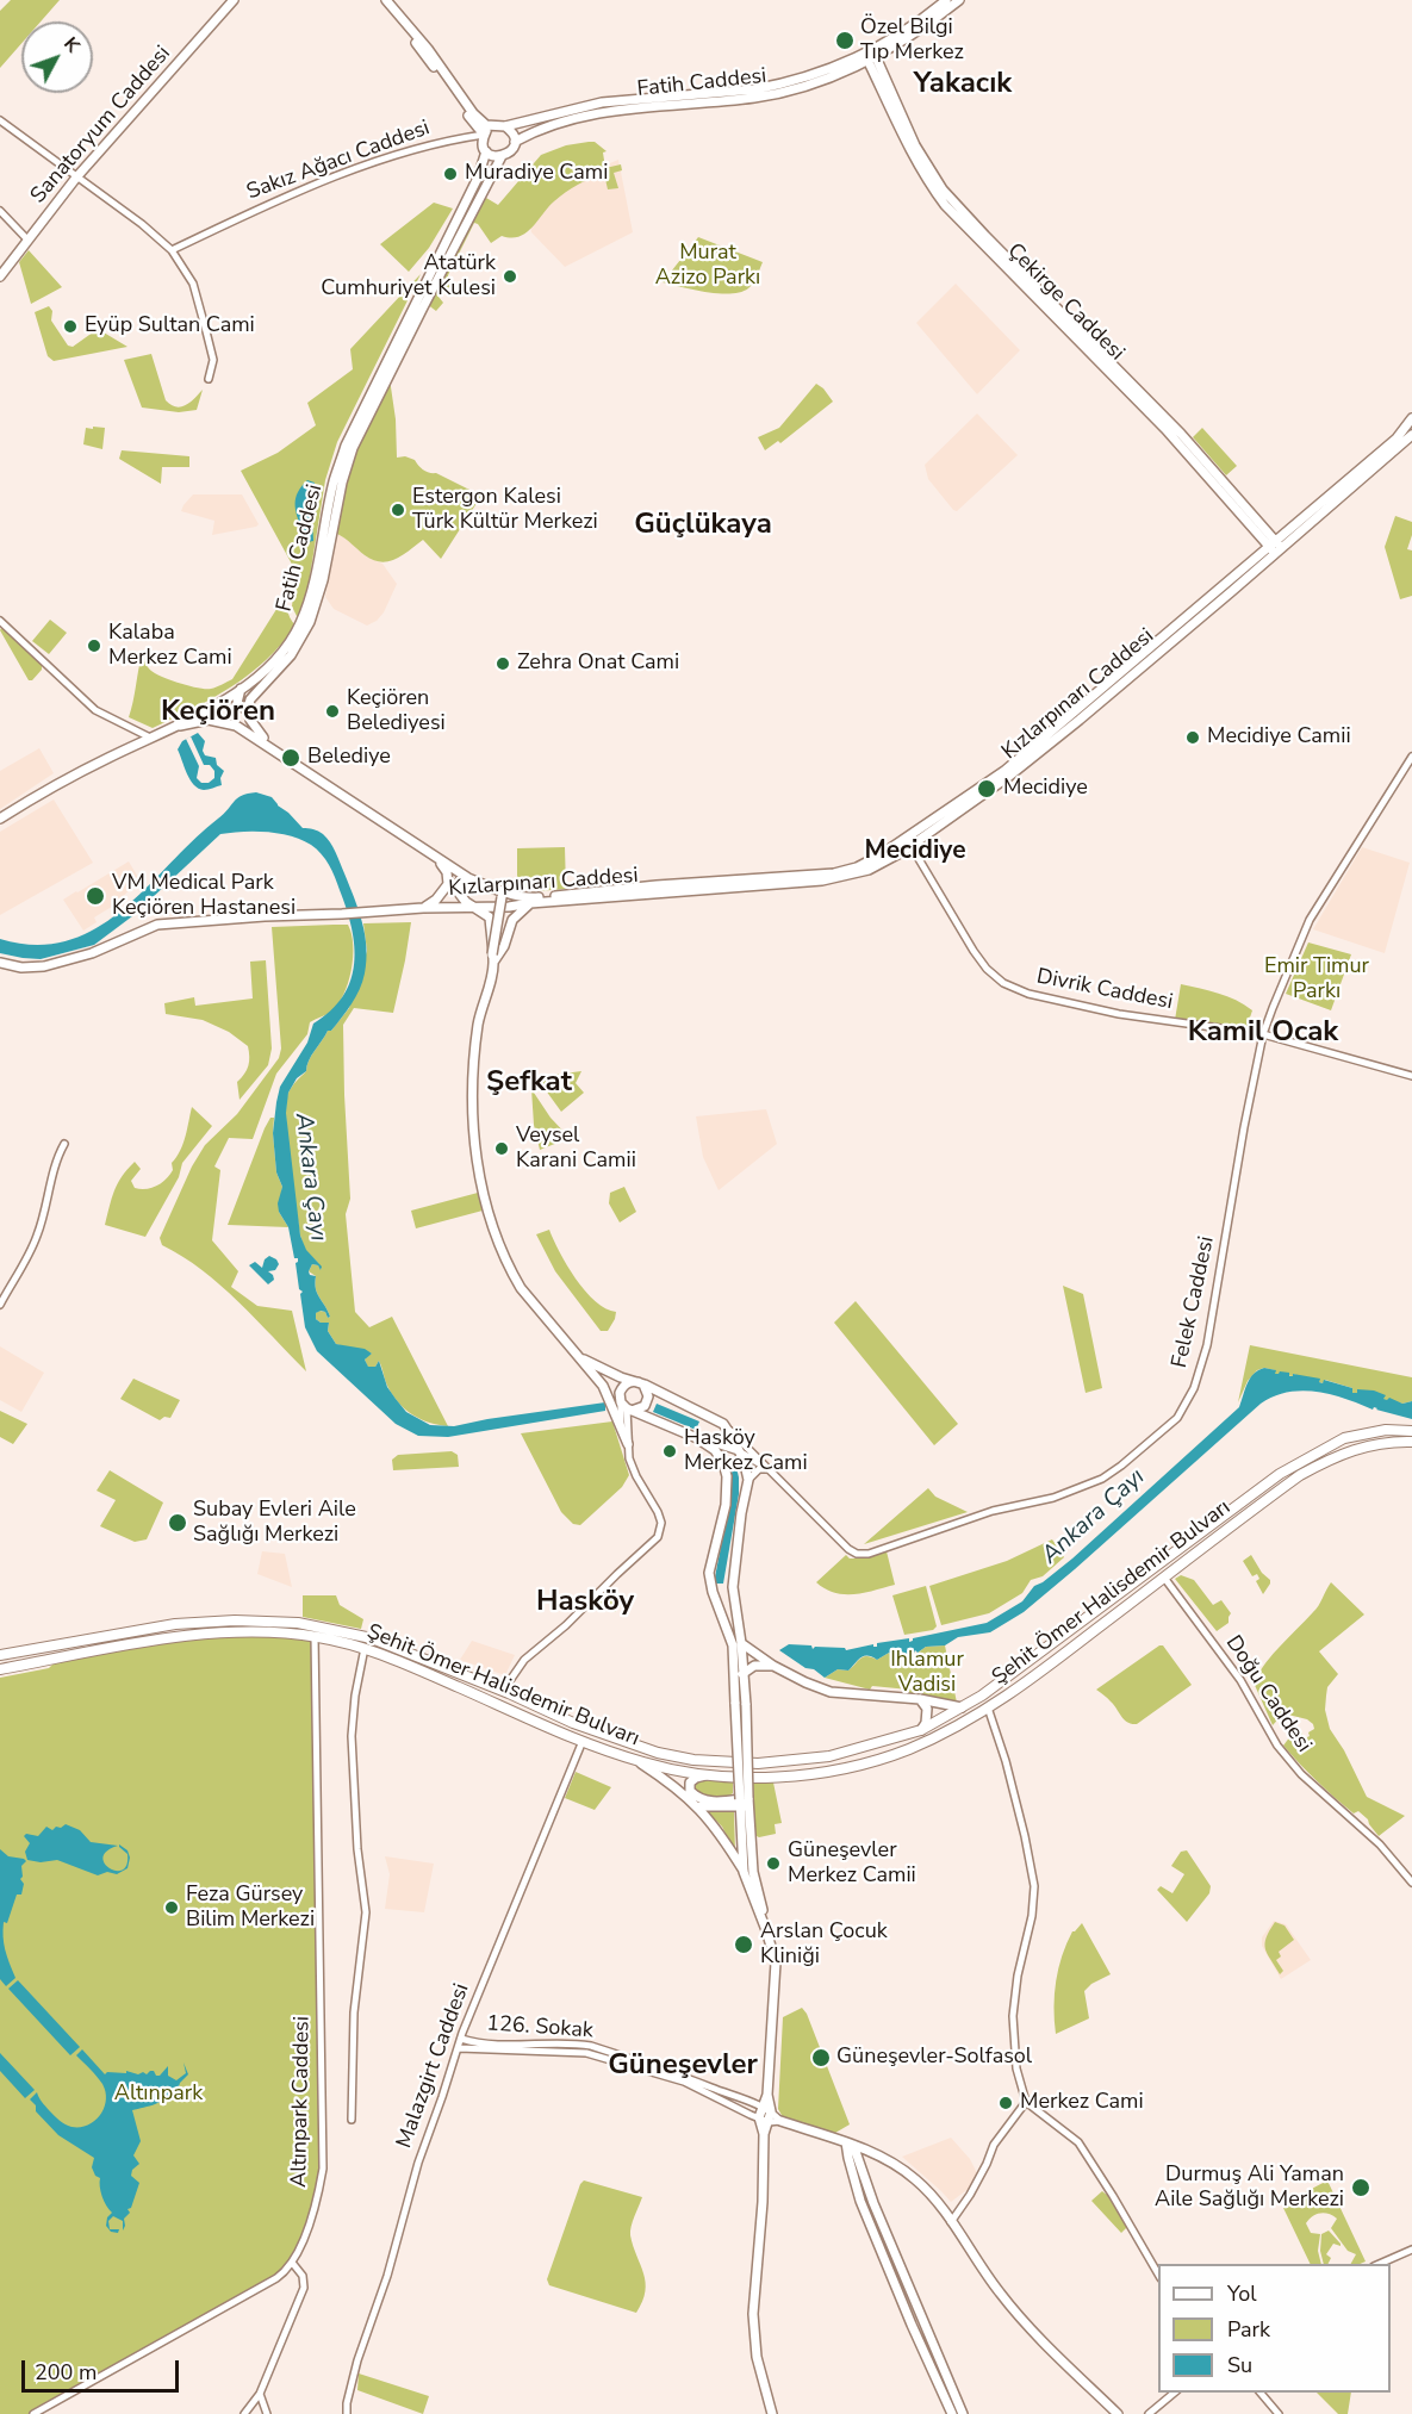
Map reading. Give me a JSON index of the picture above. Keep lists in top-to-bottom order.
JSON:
{
  "streets": {
    "highway": ["Şehit Ömer Halisdemir Bulvarı"],
    "main road": [
      "Fatih Caddesi",
      "Sanatoryum Caddesi",
      "Çekirge Caddesi",
      "Kızlarpınarı Caddesi"
    ],
    "street": [
      "Sakız Ağacı Caddesi",
      "Divrik Caddesi",
      "Felek Caddesi",
      "Doğu Caddesi",
      "126. Sokak",
      "Malazgirt Caddesi",
      "Altınpark Caddesi"
    ]
  },
  "crossings": [
    ["Fatih Caddesi", "Sakız Ağacı Caddesi"],
    ["Fatih Caddesi", "Çekirge Caddesi"],
    ["Çekirge Caddesi", "Kızlarpınarı Caddesi"],
    ["Kızlarpınarı Caddesi", "Divrik Caddesi"],
    ["Divrik Caddesi", "Felek Caddesi"],
    ["Şehit Ömer Halisdemir Bulvarı", "Doğu Caddesi"],
    ["Şehit Ömer Halisdemir Bulvarı", "Malazgirt Caddesi"],
    ["Şehit Ömer Halisdemir Bulvarı", "Altınpark Caddesi"],
    ["126. Sokak", "Malazgirt Caddesi"]
  ],
  "districts": [
    "Yakacık",
    "Güçlükaya",
    "Keçiören",
    "Mecidiye",
    "Kamil Ocak",
    "Şefkat",
    "Hasköy",
    "Güneşevler"
  ],
  "water": ["Ankara Çayı"],
  "parks": [
    "Murat Azizo Parkı",
    "Emir Timur Parkı",
    "Ihlamur Vadisi",
    "Altınpark"
  ],
  "places": [
    "Özel Bilgi Tıp Merkez",
    "Muradiye Cami",
    "Atatürk Cumhuriyet Kulesi",
    "Eyüp Sultan Cami",
    "Estergon Kalesi Türk Kültür Merkezi",
    "Kalaba Merkez Cami",
    "Zehra Onat Cami",
    "Keçiören Belediyesi",
    "Mecidiye Camii",
    "Belediye",
    "Mecidiye",
    "VM Medical Park Keçiören Hastanesi",
    "Veysel Karani Camii",
    "Hasköy Merkez Cami",
    "Subay Evleri Aile Sağlığı Merkezi",
    "Güneşevler Merkez Camii",
    "Feza Gürsey Bilim Merkezi",
    "Arslan Çocuk Kliniği",
    "Güneşevler-Solfasol",
    "Merkez Cami",
    "Durmuş Ali Yaman Aile Sağlığı Merkezi"
  ],
  "legend": ["Yol", "Park", "Su"],
  "scale_bar": "200 m",
  "north": "top right"
}
